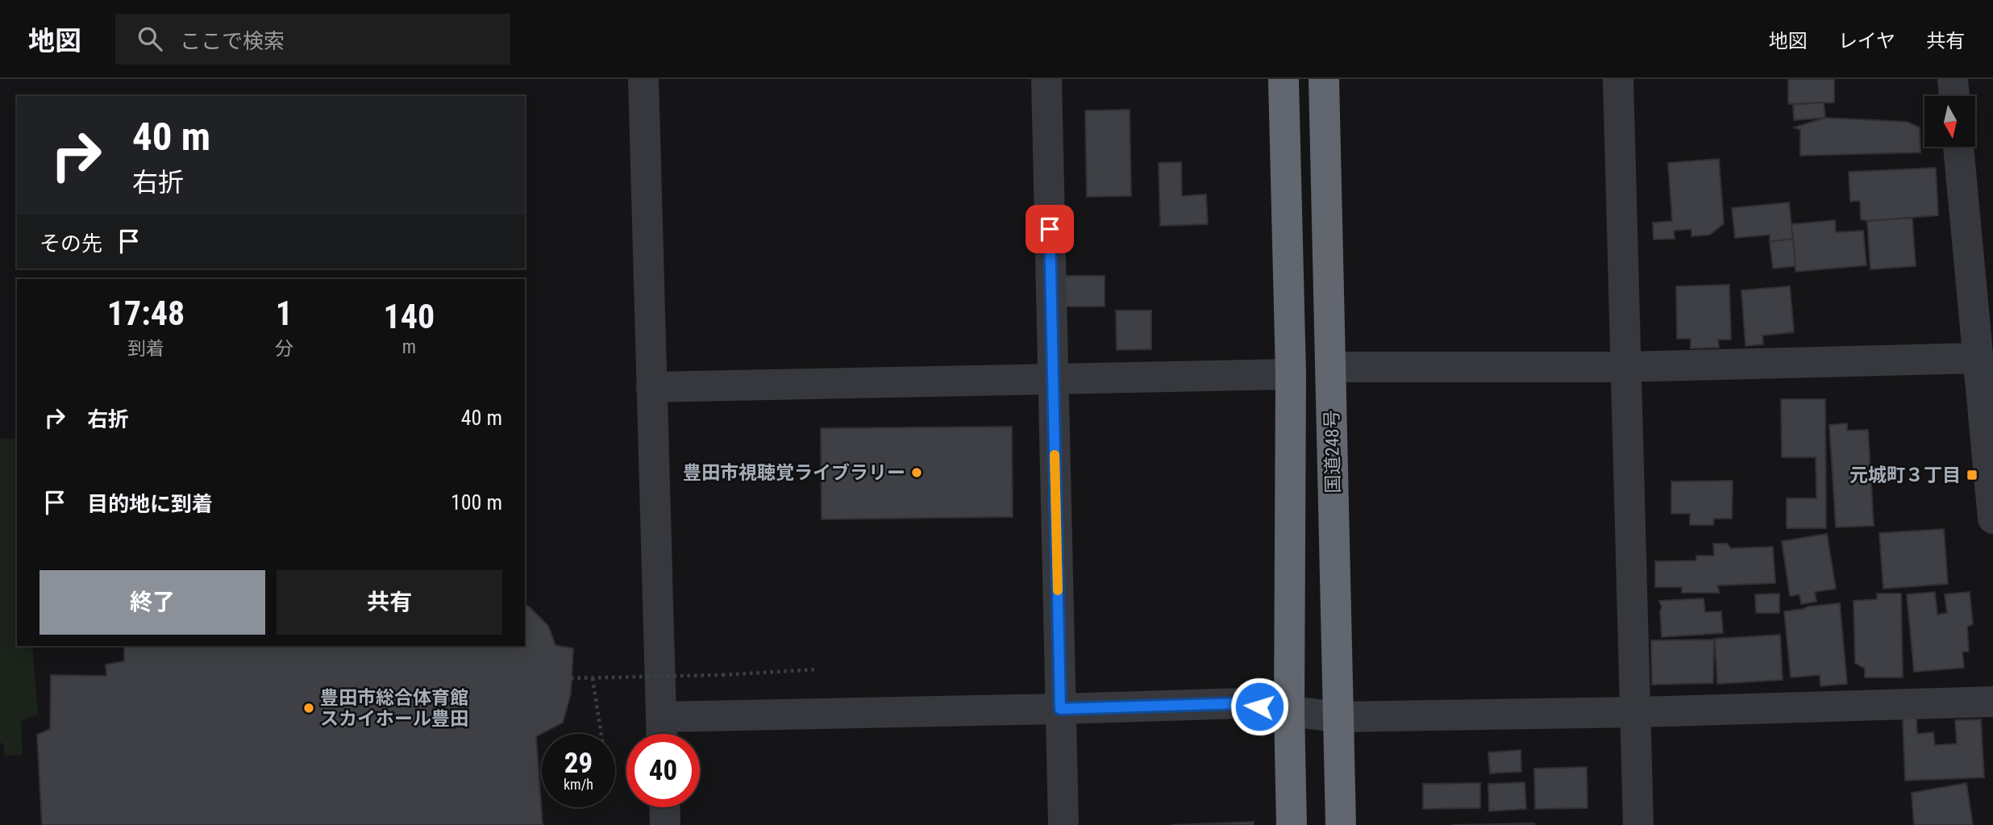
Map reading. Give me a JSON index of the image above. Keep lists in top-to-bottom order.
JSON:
{
  "streets": {
    "highway": ["国道248号"]
  },
  "places": {
    "other": ["豊田市視聴覚ライブラリー", "豊田市総合体育館 スカイホール豊田"],
    "transit": ["元城町３丁目"]
  },
  "north": "bottom",
  "page": {
    "header": "地図",
    "search": "ここで検索",
    "nav": ["地図", "レイヤ", "共有"],
    "turn": ["40 m", "右折"],
    "then": "その先",
    "eta": [
      "17:48",
      "到着",
      "1",
      "分",
      "140",
      "m"
    ],
    "list": [
      {
        "name": "右折",
        "value": "40 m"
      },
      {
        "name": "目的地に到着",
        "value": "100 m"
      }
    ],
    "buttons": ["終了", "共有"],
    "speed": "29 km/h",
    "limit": "40"
  }
}
